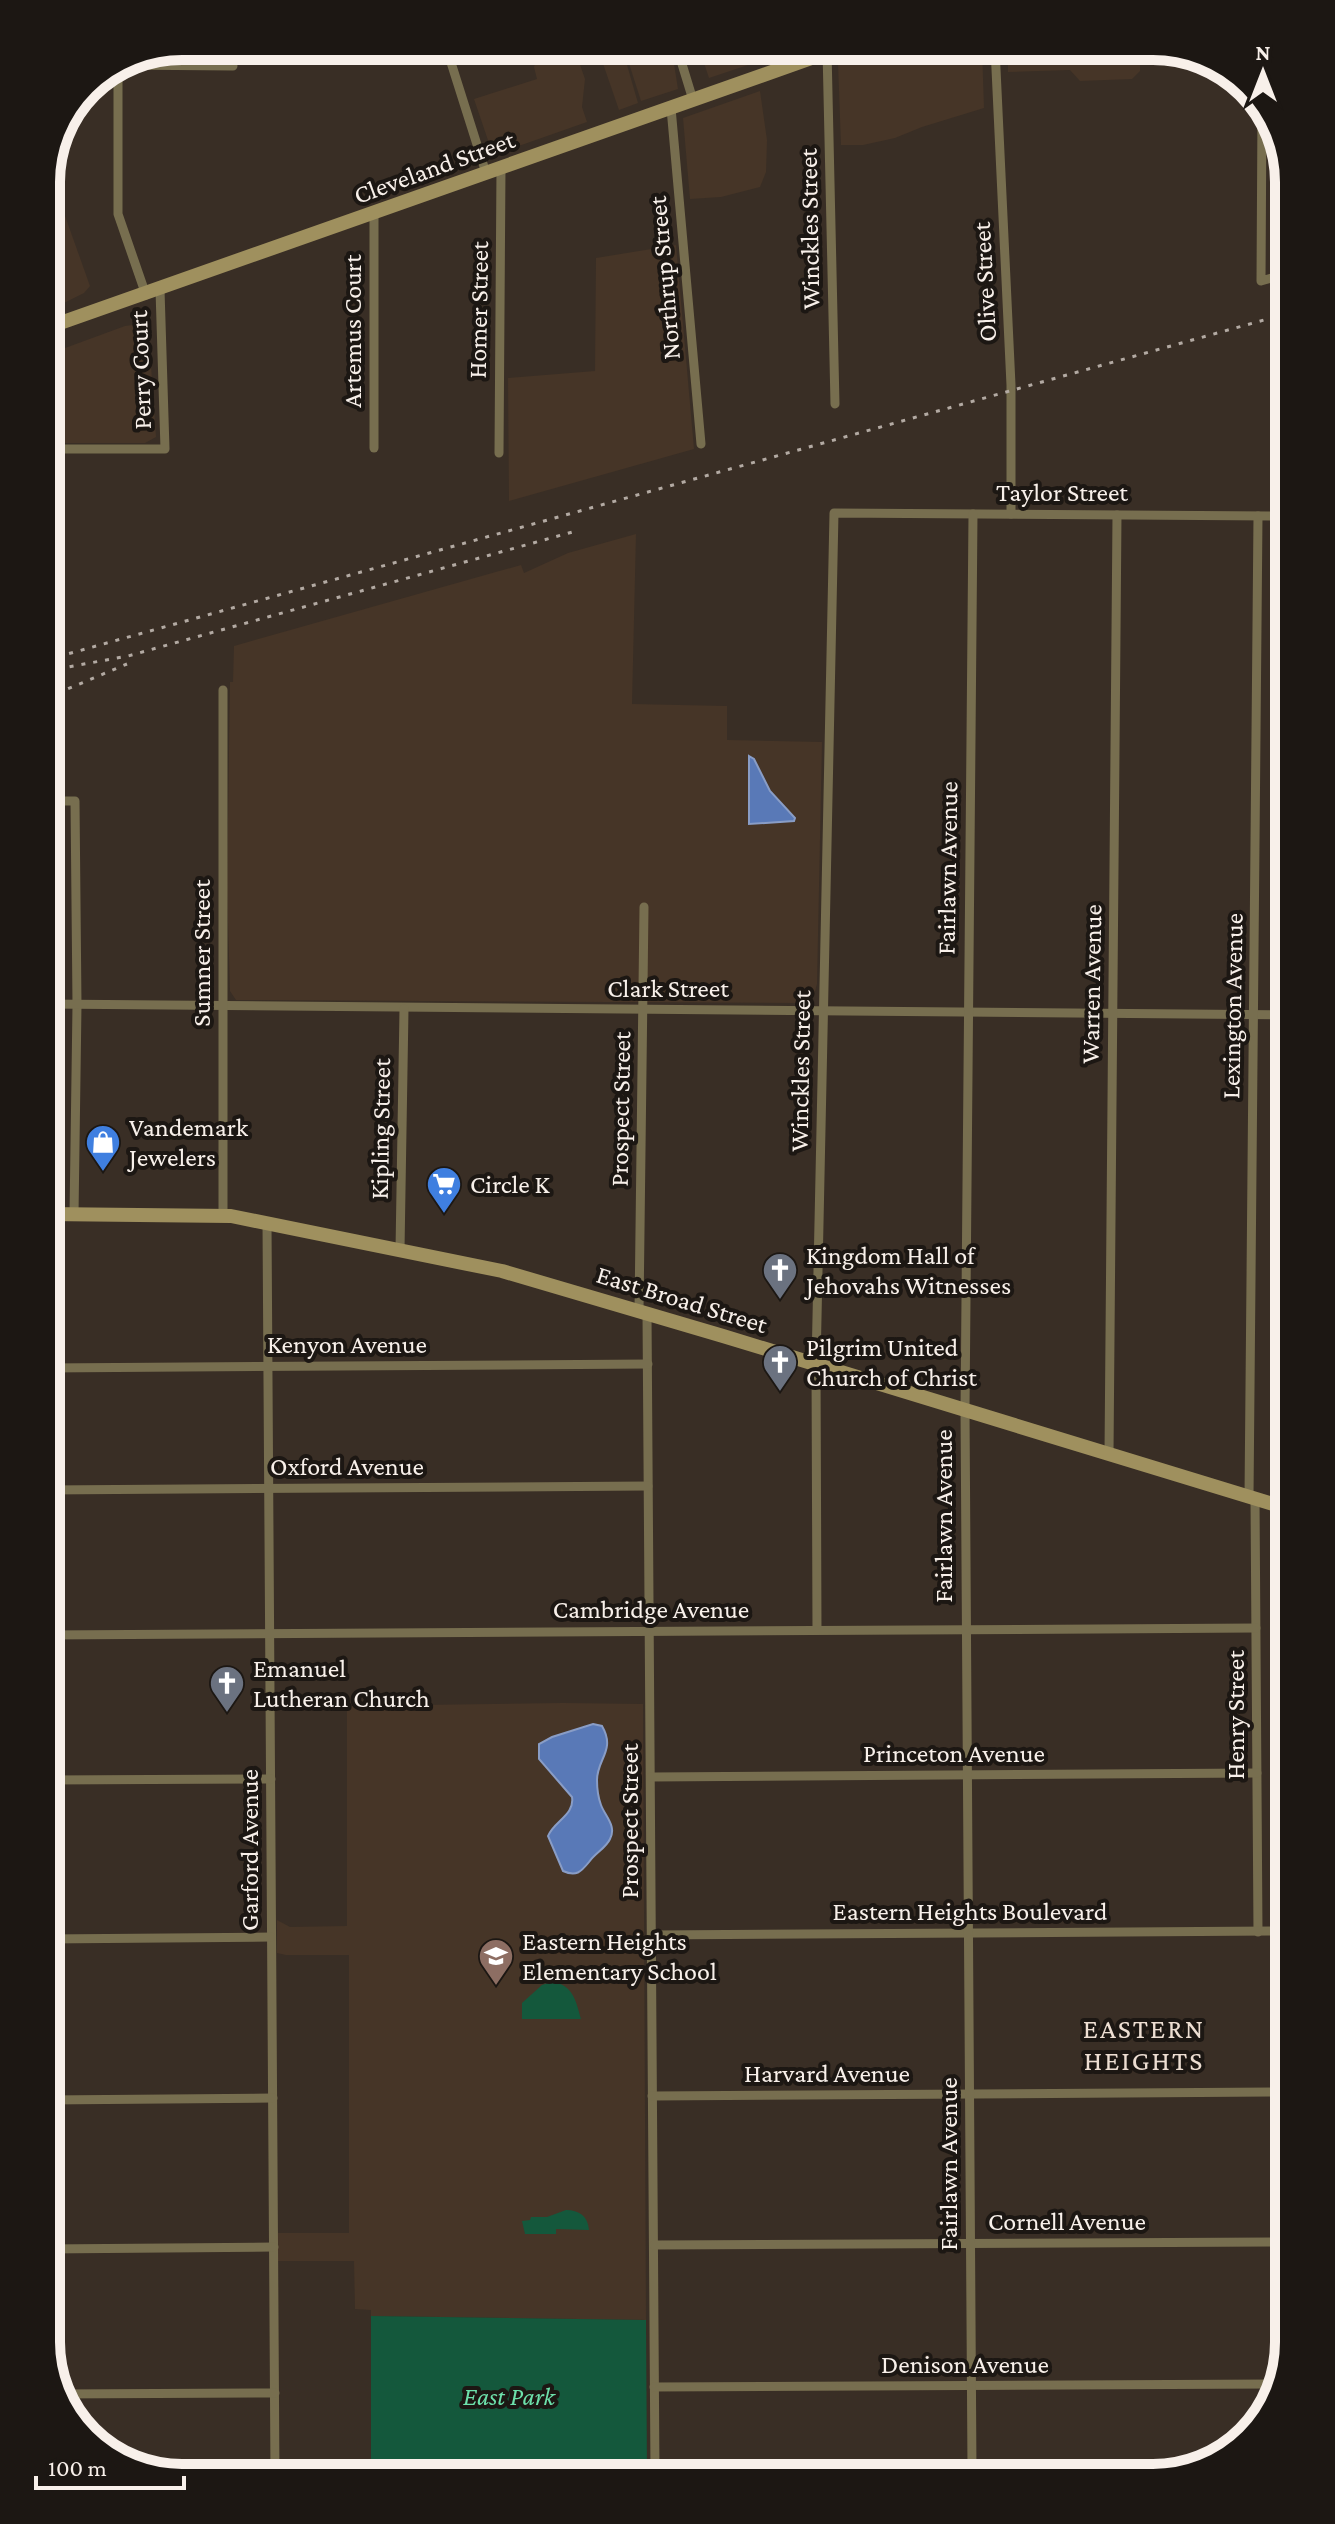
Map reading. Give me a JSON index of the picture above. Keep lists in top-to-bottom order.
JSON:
{
  "streets": {
    "street": [
      "Cleveland Street",
      "Winckles Street",
      "Northrup Street",
      "Olive Street",
      "Homer Street",
      "Artemus Court",
      "Perry Court",
      "Taylor Street",
      "Fairlawn Avenue",
      "Sumner Street",
      "Warren Avenue",
      "Clark Street",
      "Lexington Avenue",
      "Prospect Street",
      "Kipling Street",
      "East Broad Street",
      "Kenyon Avenue",
      "Oxford Avenue",
      "Cambridge Avenue",
      "Henry Street",
      "Princeton Avenue",
      "Garford Avenue",
      "Eastern Heights Boulevard",
      "Harvard Avenue",
      "Cornell Avenue",
      "Denison Avenue"
    ]
  },
  "crossings": [
    ["Cleveland Street", "Northrup Street"],
    ["Cleveland Street", "Homer Street"],
    ["Cleveland Street", "Artemus Court"],
    ["Cleveland Street", "Perry Court"],
    ["Winckles Street", "Taylor Street"],
    ["Winckles Street", "Clark Street"],
    ["Winckles Street", "East Broad Street"],
    ["Winckles Street", "Cambridge Avenue"],
    ["Olive Street", "Taylor Street"],
    ["Taylor Street", "Fairlawn Avenue"],
    ["Taylor Street", "Warren Avenue"],
    ["Taylor Street", "Lexington Avenue"],
    ["Fairlawn Avenue", "Clark Street"],
    ["Fairlawn Avenue", "East Broad Street"],
    ["Fairlawn Avenue", "Cambridge Avenue"],
    ["Fairlawn Avenue", "Princeton Avenue"],
    ["Fairlawn Avenue", "Eastern Heights Boulevard"],
    ["Fairlawn Avenue", "Harvard Avenue"],
    ["Fairlawn Avenue", "Cornell Avenue"],
    ["Fairlawn Avenue", "Denison Avenue"],
    ["Sumner Street", "Clark Street"],
    ["Sumner Street", "East Broad Street"],
    ["Warren Avenue", "Clark Street"],
    ["Warren Avenue", "East Broad Street"],
    ["Clark Street", "Lexington Avenue"],
    ["Clark Street", "Prospect Street"],
    ["Clark Street", "Kipling Street"],
    ["Lexington Avenue", "East Broad Street"],
    ["Lexington Avenue", "Henry Street"],
    ["Prospect Street", "East Broad Street"],
    ["Prospect Street", "Kenyon Avenue"],
    ["Prospect Street", "Oxford Avenue"],
    ["Prospect Street", "Cambridge Avenue"],
    ["Prospect Street", "Princeton Avenue"],
    ["Prospect Street", "Eastern Heights Boulevard"],
    ["Prospect Street", "Harvard Avenue"],
    ["Prospect Street", "Cornell Avenue"],
    ["Prospect Street", "Denison Avenue"],
    ["Kipling Street", "East Broad Street"],
    ["East Broad Street", "Henry Street"],
    ["East Broad Street", "Garford Avenue"],
    ["Kenyon Avenue", "Garford Avenue"],
    ["Oxford Avenue", "Garford Avenue"],
    ["Cambridge Avenue", "Henry Street"],
    ["Cambridge Avenue", "Garford Avenue"],
    ["Henry Street", "Princeton Avenue"],
    ["Henry Street", "Eastern Heights Boulevard"]
  ],
  "districts": ["EASTERN HEIGHTS"],
  "parks": ["East Park"],
  "places": {
    "shop": ["Vandemark Jewelers"],
    "supermarket": ["Circle K"],
    "church": ["Kingdom Hall of Jehovahs Witnesses", "Pilgrim United Church of Christ", "Emanuel Lutheran Church"],
    "school or university": ["Eastern Heights Elementary School"]
  },
  "scale_bar": "100 m",
  "north": "top"
}
